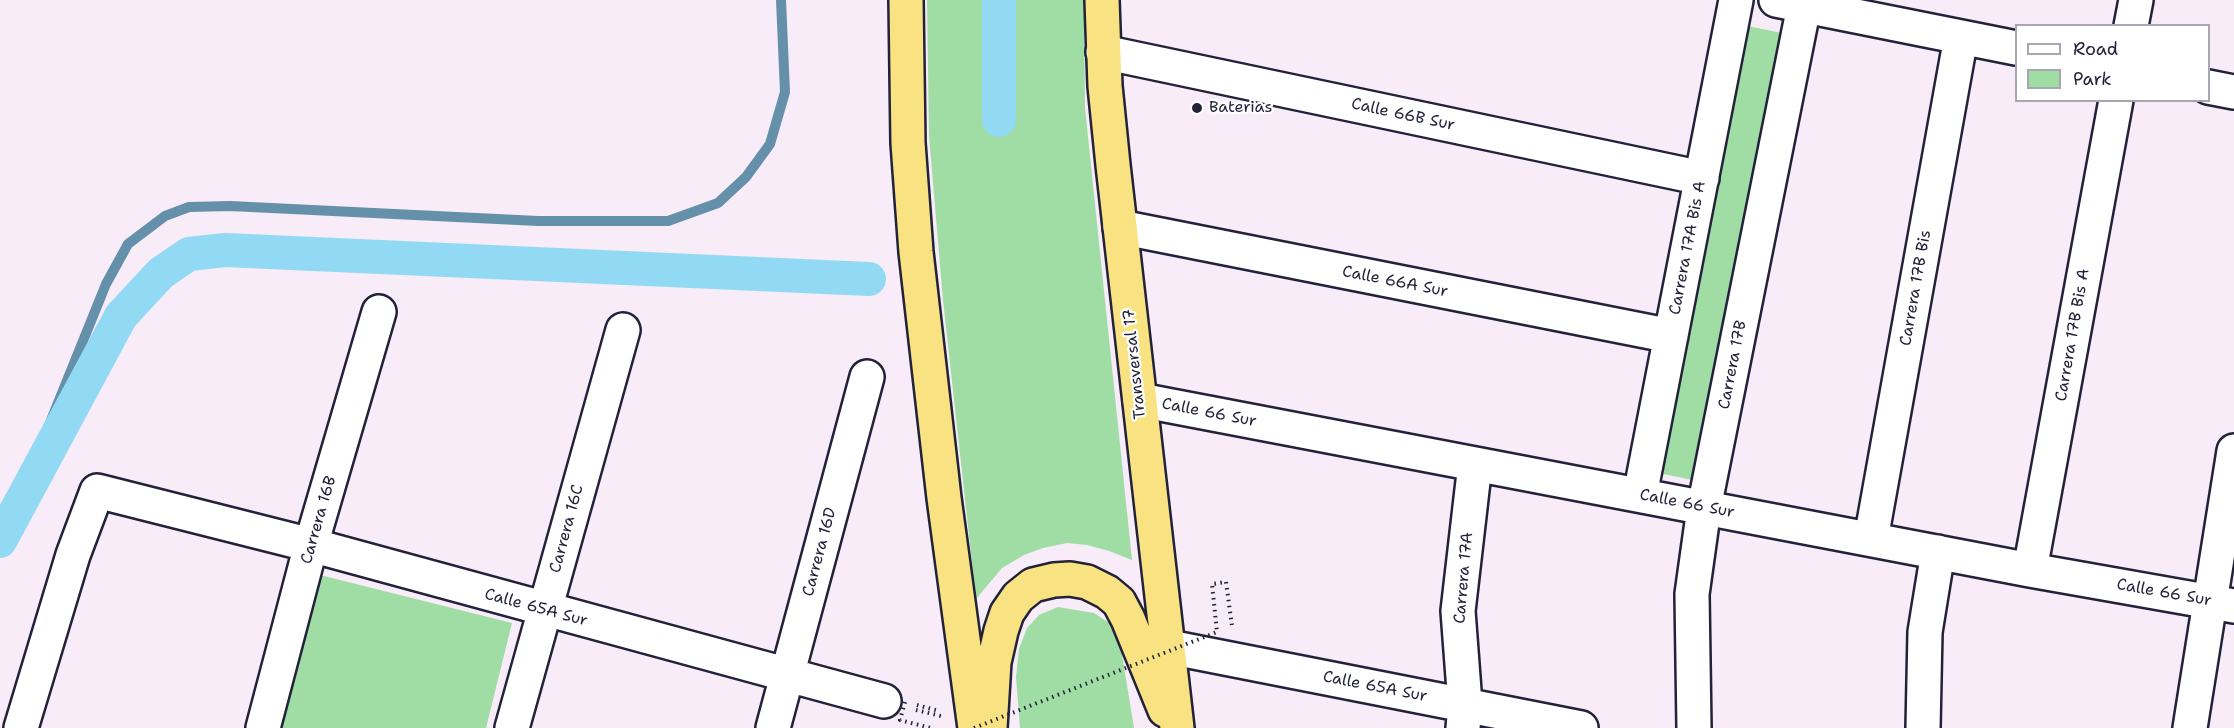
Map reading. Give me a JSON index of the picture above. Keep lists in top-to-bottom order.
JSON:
{
  "streets": {
    "highway": ["Transversal 17"],
    "street": [
      "Calle 66B Sur",
      "Carrera 17A Bis A",
      "Calle 66A Sur",
      "Carrera 17B Bis",
      "Carrera 17B Bis A",
      "Carrera 17B",
      "Calle 66 Sur",
      "Carrera 16B",
      "Carrera 16C",
      "Carrera 16D",
      "Carrera 17A",
      "Calle 65A Sur"
    ]
  },
  "crossings": [
    ["Calle 66B Sur", "Carrera 17A Bis A"],
    ["Calle 66B Sur", "Transversal 17"],
    ["Carrera 17A Bis A", "Calle 66A Sur"],
    ["Carrera 17A Bis A", "Calle 66 Sur"],
    ["Calle 66A Sur", "Transversal 17"],
    ["Carrera 17B Bis", "Calle 66 Sur"],
    ["Carrera 17B Bis A", "Calle 66 Sur"],
    ["Transversal 17", "Calle 66 Sur"],
    ["Transversal 17", "Calle 65A Sur"],
    ["Carrera 17B", "Calle 66 Sur"],
    ["Calle 66 Sur", "Carrera 17A"],
    ["Carrera 16B", "Calle 65A Sur"],
    ["Carrera 16C", "Calle 65A Sur"],
    ["Carrera 16D", "Calle 65A Sur"],
    ["Carrera 17A", "Calle 65A Sur"]
  ],
  "places": ["Baterias"],
  "legend": ["Road", "Park"]
}
